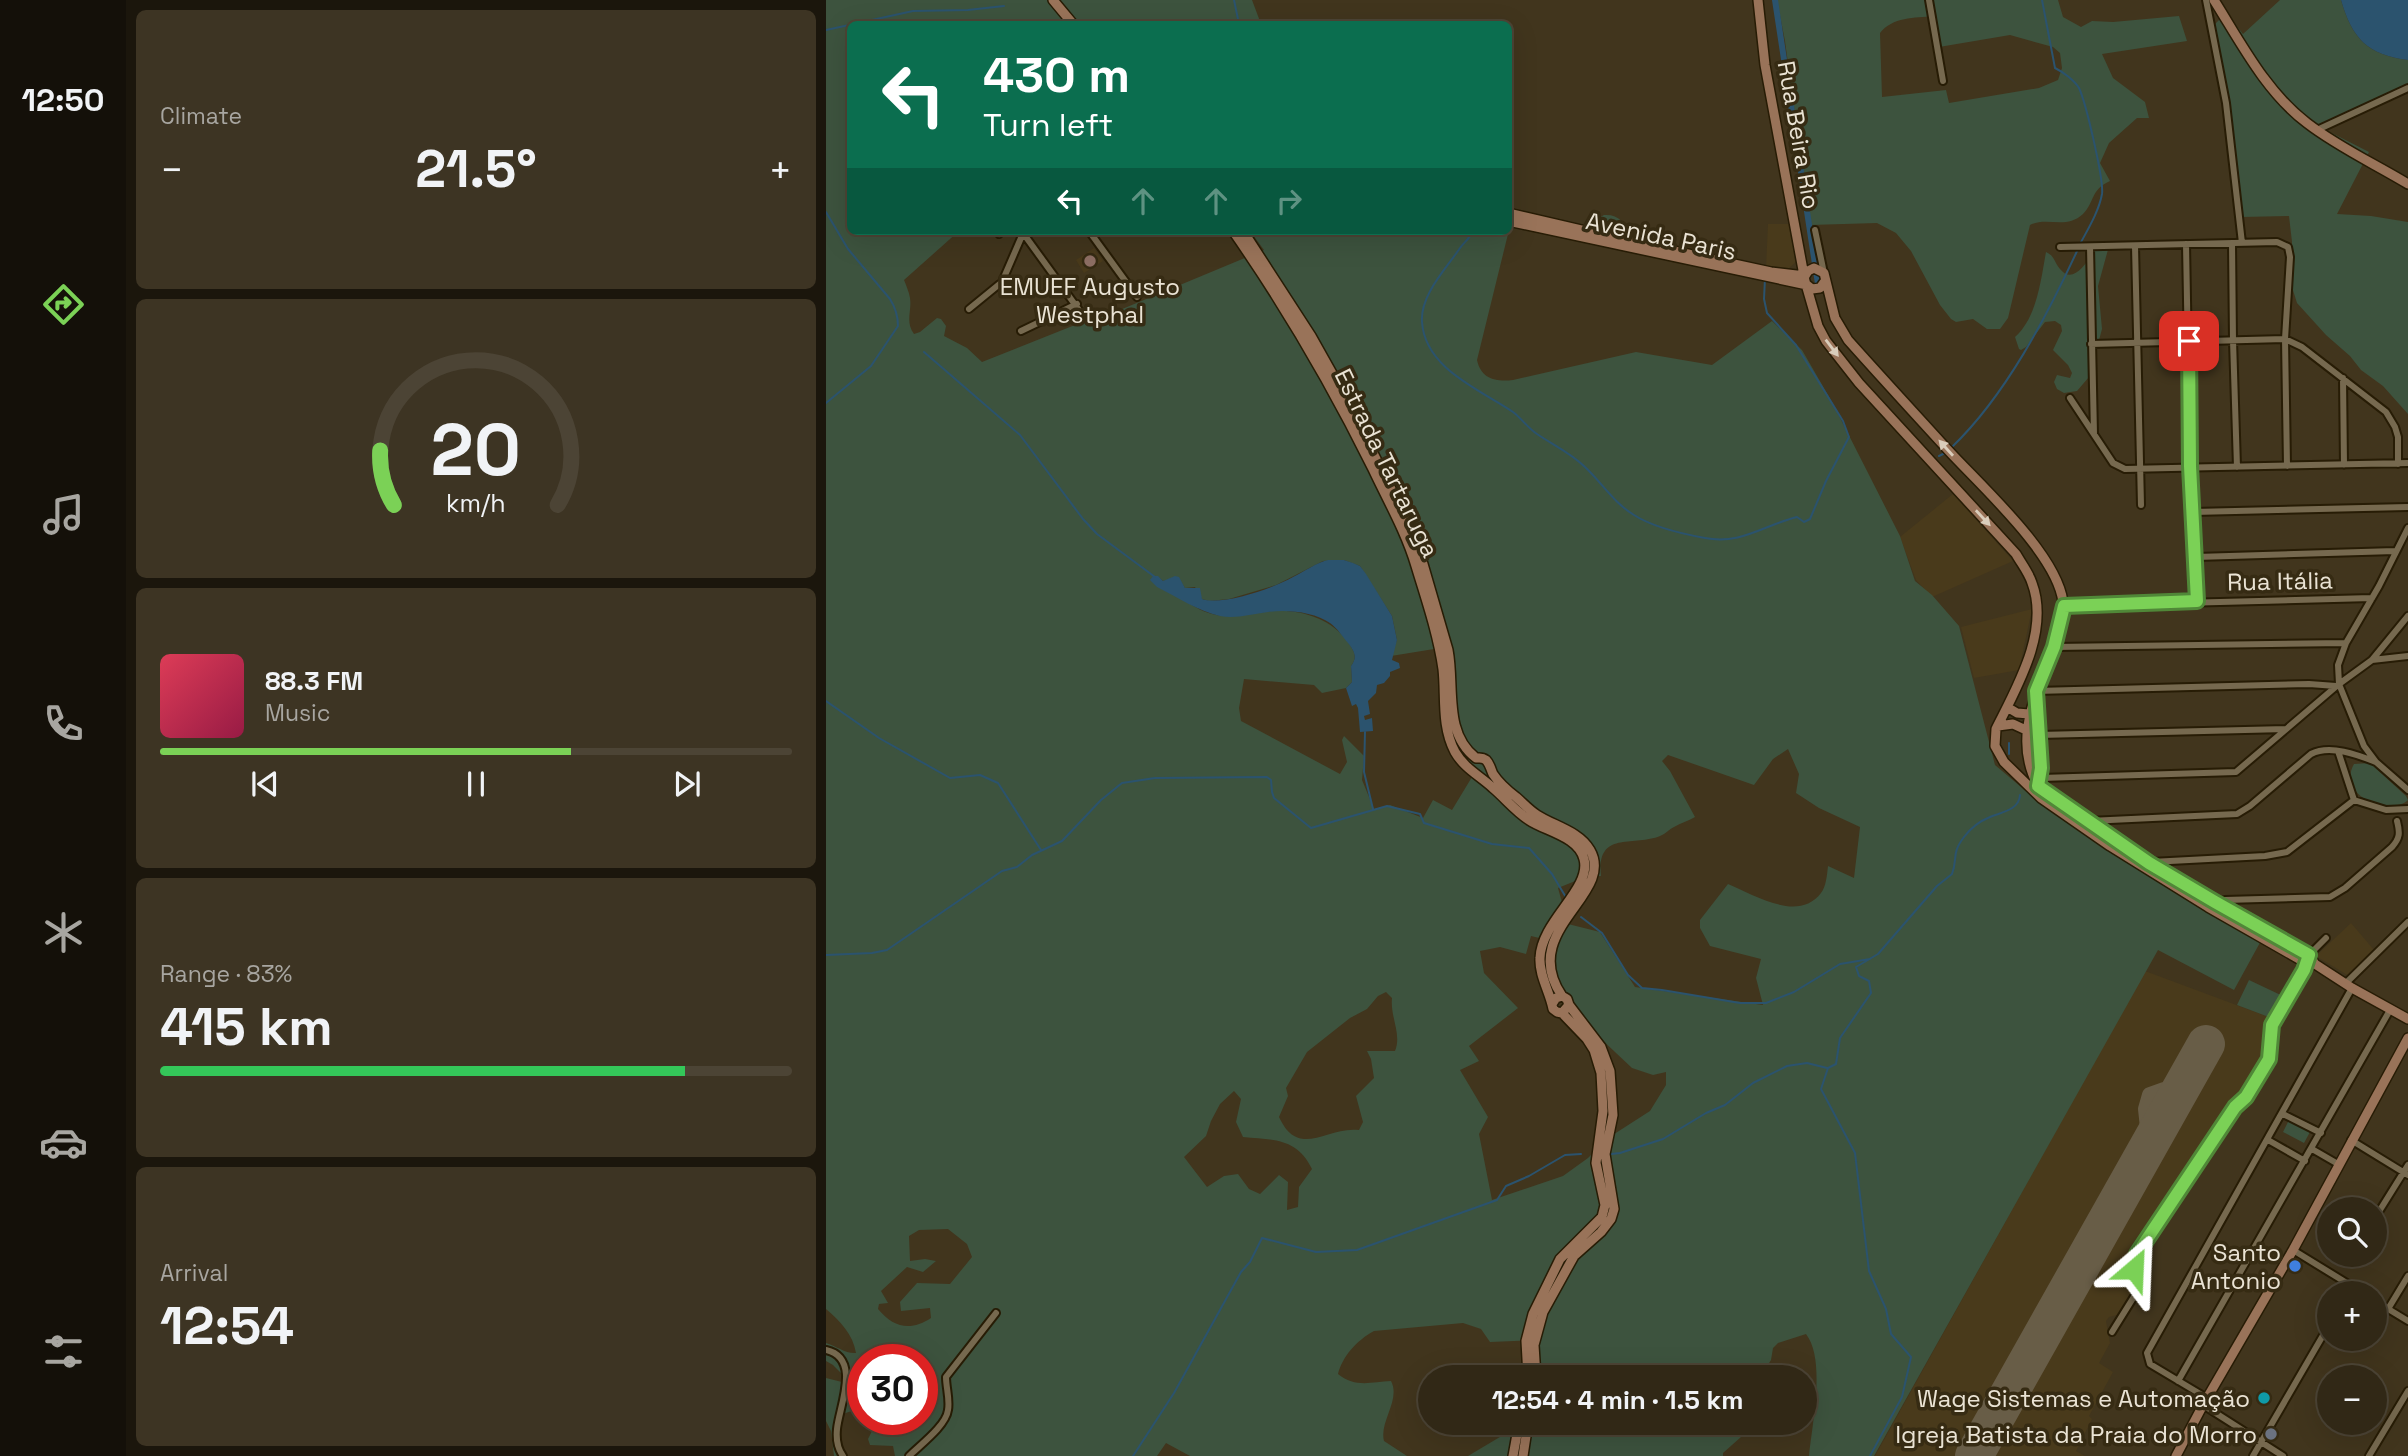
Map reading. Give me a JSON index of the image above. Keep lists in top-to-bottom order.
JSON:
{
  "streets": {
    "street": [
      "Rua Beira Rio",
      "Avenida Paris",
      "Estrada Tartaruga",
      "Rua Itália"
    ]
  },
  "crossings": [
    ["Rua Beira Rio", "Avenida Paris"]
  ],
  "places": [
    "EMUEF Augusto Westphal",
    "Santo Antonio",
    "Wage Sistemas e Automação",
    "Igreja Batista da Praia do Morro"
  ],
  "page": {
    "tabs": "12:50",
    "tile": [
      "Climate",
      ["Range · 83%", "415 km"],
      ["Arrival", "12:54"]
    ],
    "turn": ["430 m", "Turn left"],
    "heat": ["−", "21.5°", "+"],
    "song": ["88.3 FM", "Music"],
    "map_buttons": ["+", "−"],
    "limit": "30",
    "trip": "12:54 · 4 min · 1.5 km",
    "gauge": ["20", "km/h"]
  }
}
